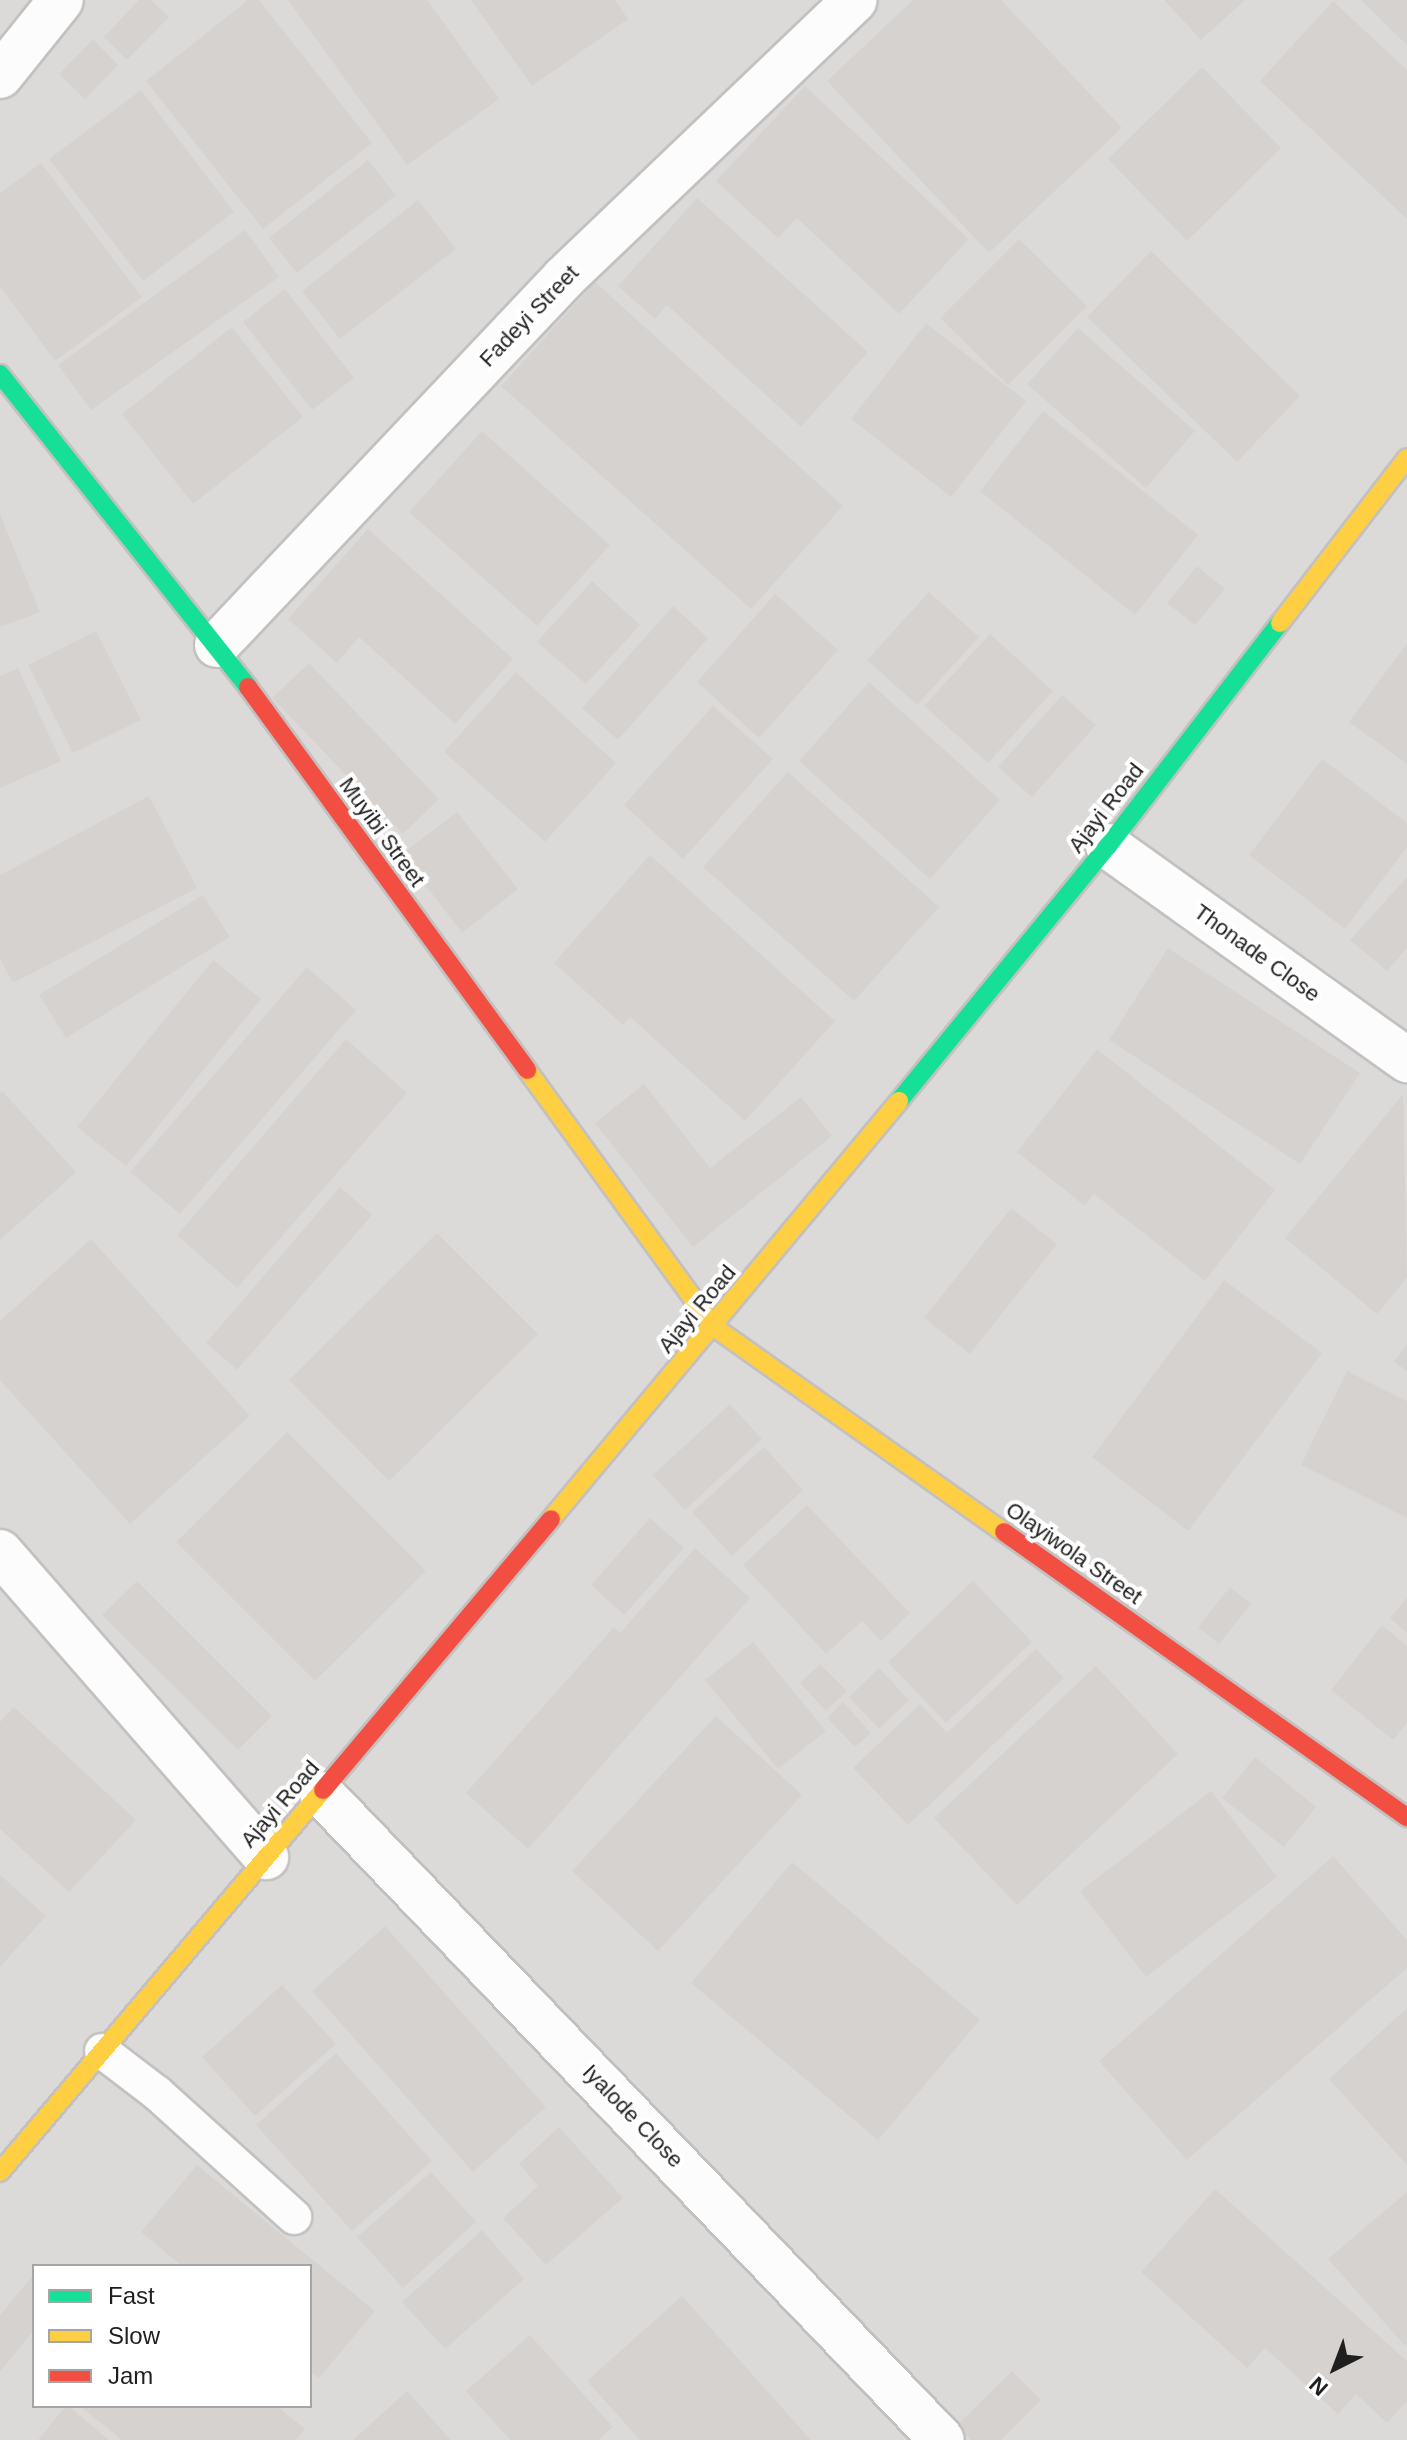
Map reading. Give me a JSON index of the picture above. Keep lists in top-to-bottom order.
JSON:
{
  "streets": {
    "street": [
      "Fadeyi Street",
      "Ajayi Road",
      "Muyibi Street",
      "Thonade Close",
      "Olayiwola Street",
      "Iyalode Close"
    ]
  },
  "crossings": [
    ["Fadeyi Street", "Muyibi Street"],
    ["Ajayi Road", "Muyibi Street"],
    ["Ajayi Road", "Thonade Close"],
    ["Ajayi Road", "Olayiwola Street"],
    ["Ajayi Road", "Iyalode Close"],
    ["Muyibi Street", "Olayiwola Street"]
  ],
  "legend": ["Fast", "Slow", "Jam"],
  "north": "bottom left"
}
